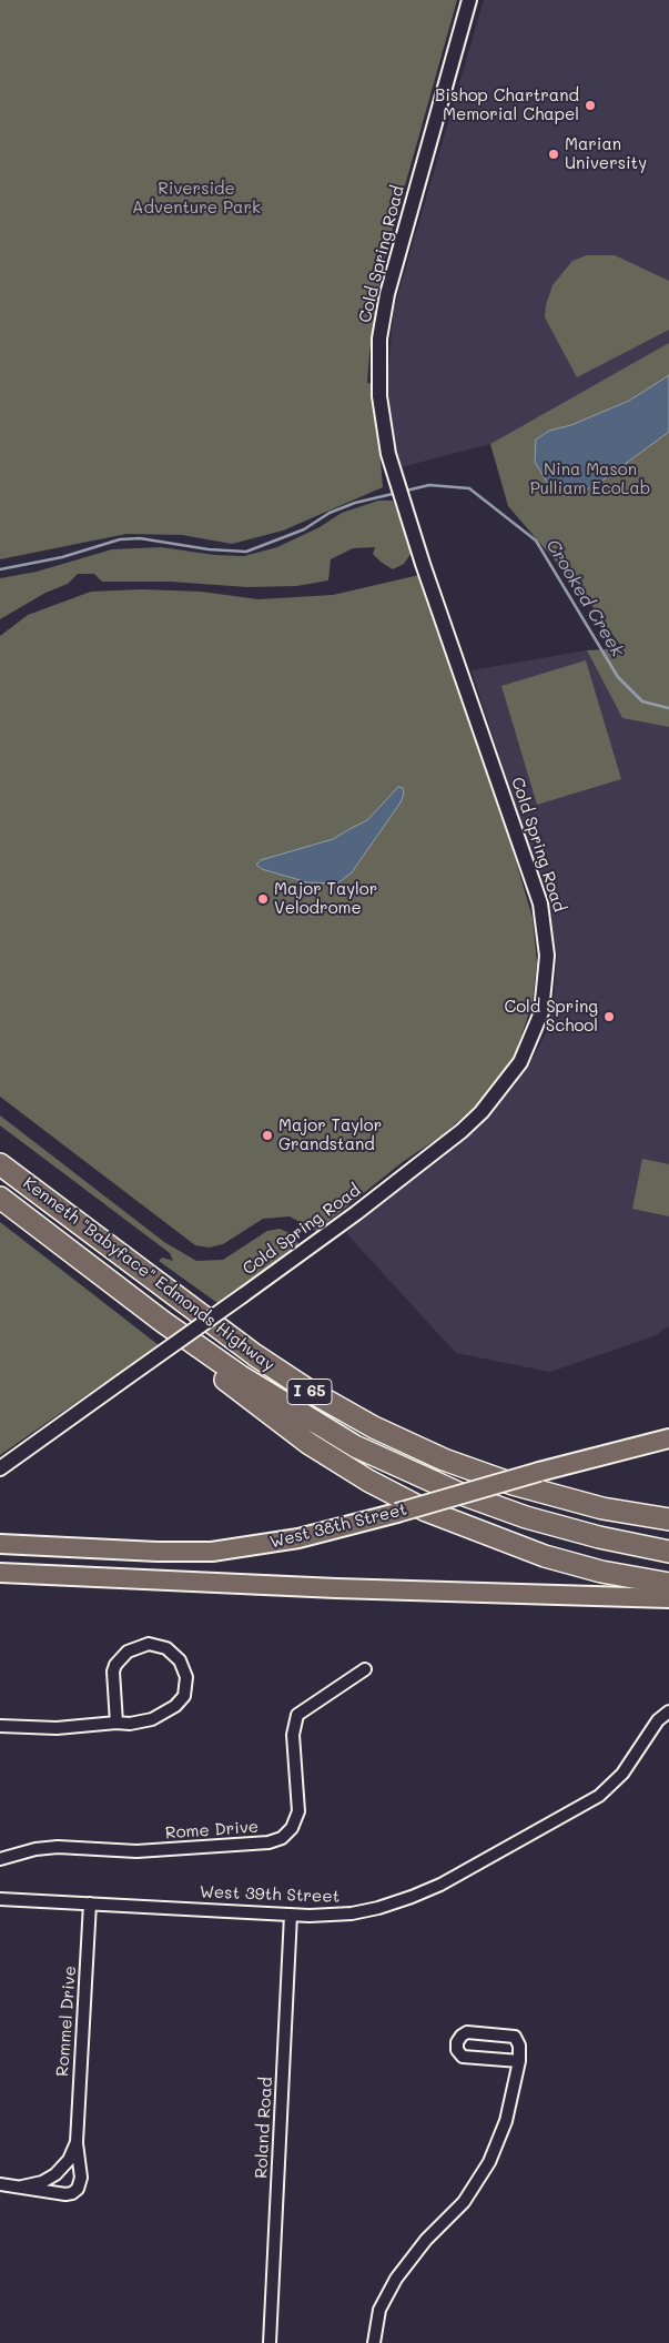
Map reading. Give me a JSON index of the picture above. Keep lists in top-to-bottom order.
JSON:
{
  "streets": {
    "highway": ["Kenneth \"Babyface\" Edmonds Highway", "I 65"],
    "main road": ["West 38th Street"],
    "street": [
      "Cold Spring Road",
      "Rome Drive",
      "West 39th Street",
      "Rommel Drive",
      "Roland Road"
    ]
  },
  "crossings": [
    ["West 39th Street", "Rommel Drive"],
    ["West 39th Street", "Roland Road"]
  ],
  "water": ["Crooked Creek"],
  "parks": ["Riverside Adventure Park", "Nina Mason Pulliam EcoLab"],
  "places": [
    "Bishop Chartrand Memorial Chapel",
    "Marian University",
    "Major Taylor Velodrome",
    "Cold Spring School",
    "Major Taylor Grandstand"
  ]
}
